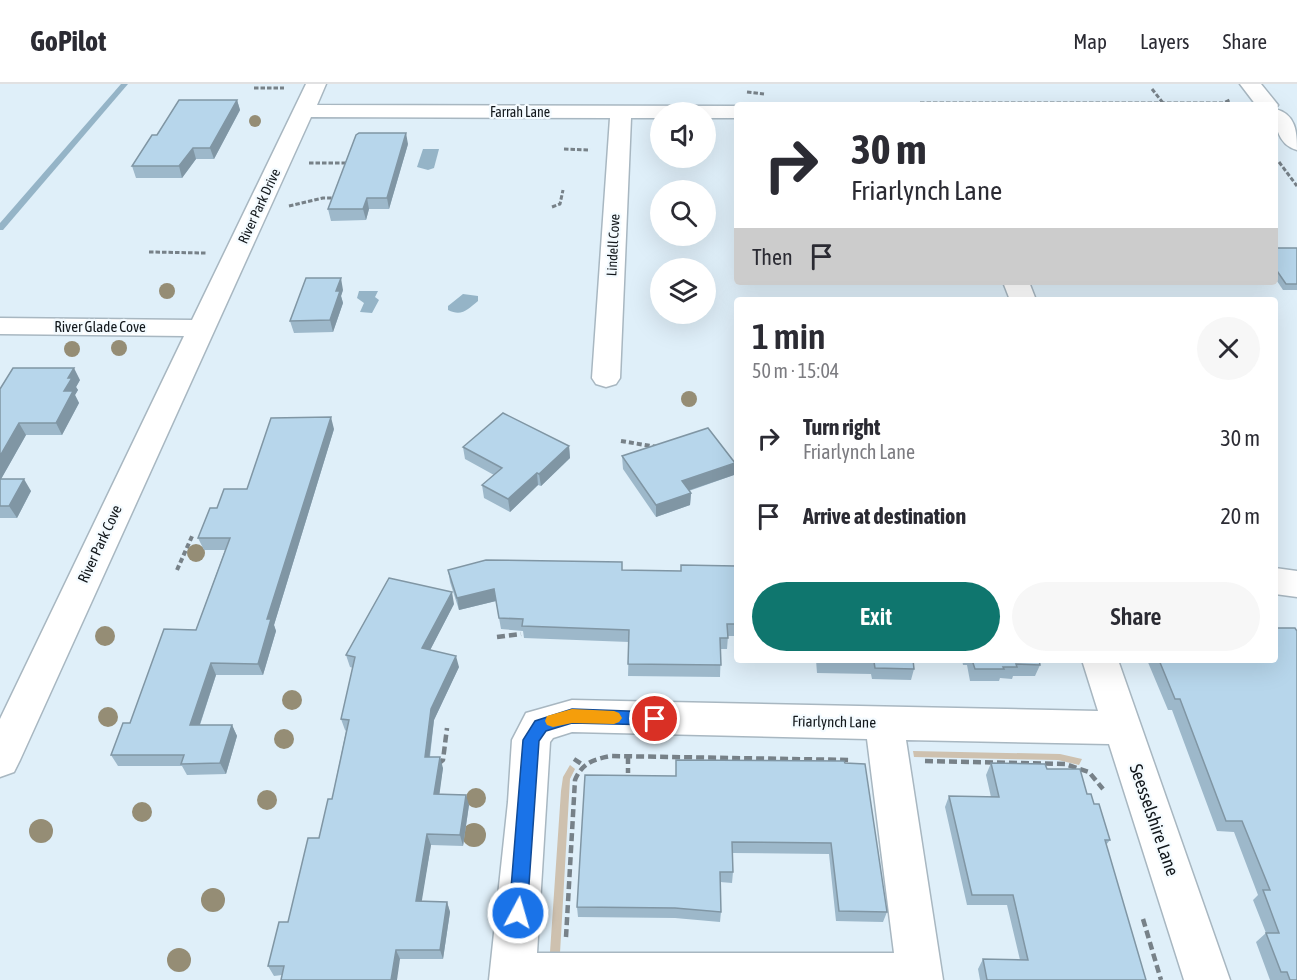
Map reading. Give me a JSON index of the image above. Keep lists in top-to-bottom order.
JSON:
{
  "streets": {
    "street": [
      "Farrah Lane",
      "River Park Drive",
      "Lindell Cove",
      "River Glade Cove",
      "River Park Cove",
      "Friarlynch Lane",
      "Seesselshire Lane"
    ]
  },
  "crossings": [
    ["Farrah Lane", "River Park Drive"],
    ["Farrah Lane", "Lindell Cove"],
    ["River Park Drive", "River Glade Cove"],
    ["River Park Drive", "River Park Cove"],
    ["River Glade Cove", "River Park Cove"],
    ["Friarlynch Lane", "Seesselshire Lane"]
  ],
  "page": {
    "header": "GoPilot",
    "nav": ["Map", "Layers", "Share"],
    "turn": ["30 m", "Friarlynch Lane"],
    "then": "Then",
    "heading": ["1 min", "50 m · 15:04"],
    "list": [
      {
        "name": "Turn right",
        "note": "Friarlynch Lane",
        "value": "30 m"
      },
      {
        "name": "Arrive at destination",
        "value": "20 m"
      }
    ],
    "buttons": ["Exit", "Share"]
  }
}
